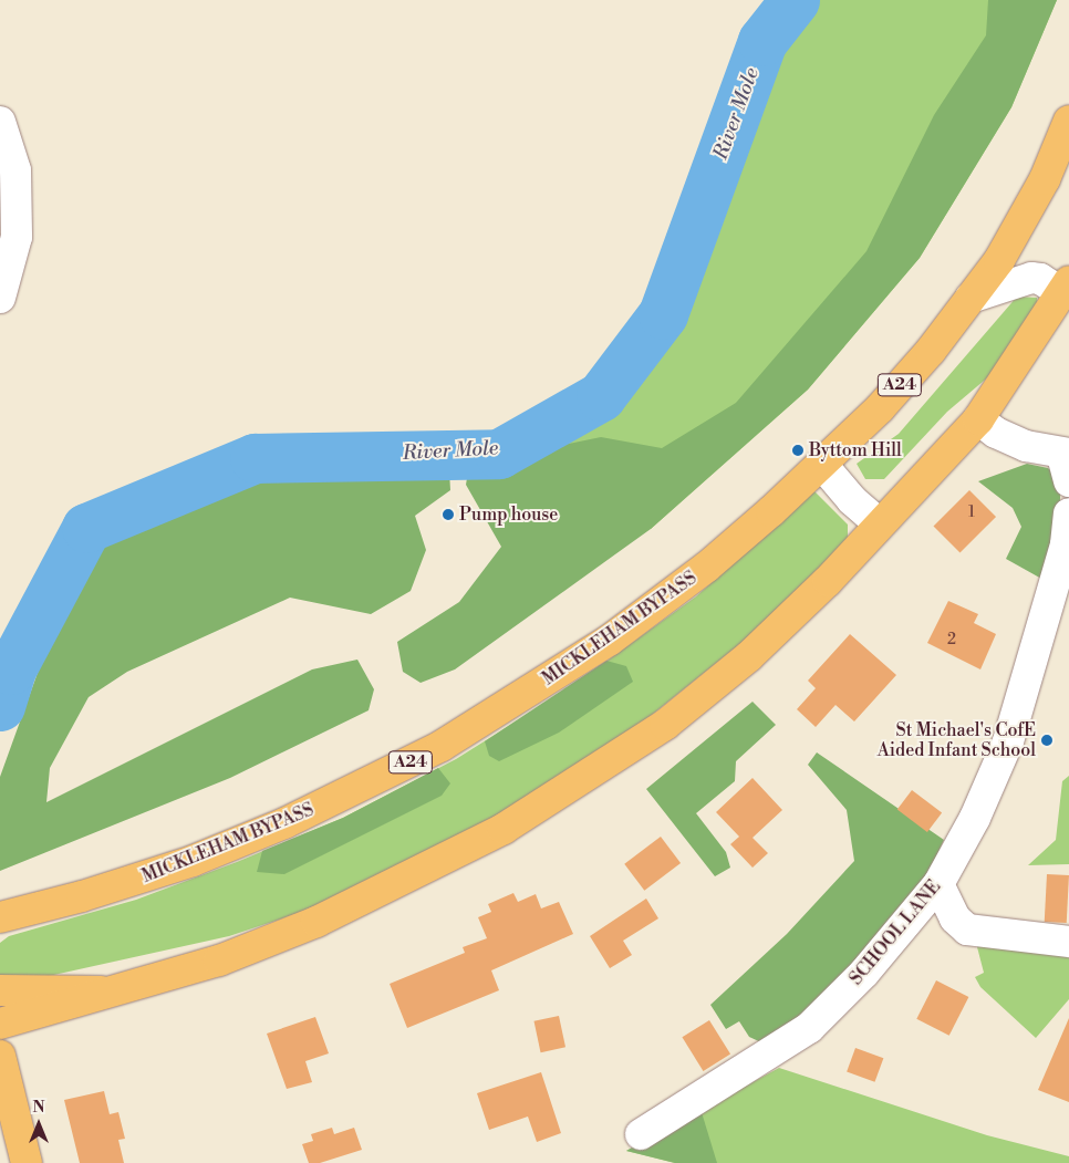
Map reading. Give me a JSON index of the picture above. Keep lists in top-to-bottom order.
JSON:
{
  "streets": {
    "main road": ["A24", "MICKLEHAM BYPASS"],
    "street": ["SCHOOL LANE"]
  },
  "water": ["River Mole"],
  "places": ["Byttom Hill", "Pump house", "St Michael's CofE Aided Infant School"],
  "house_numbers": ["1", "2"],
  "north": "top"
}
